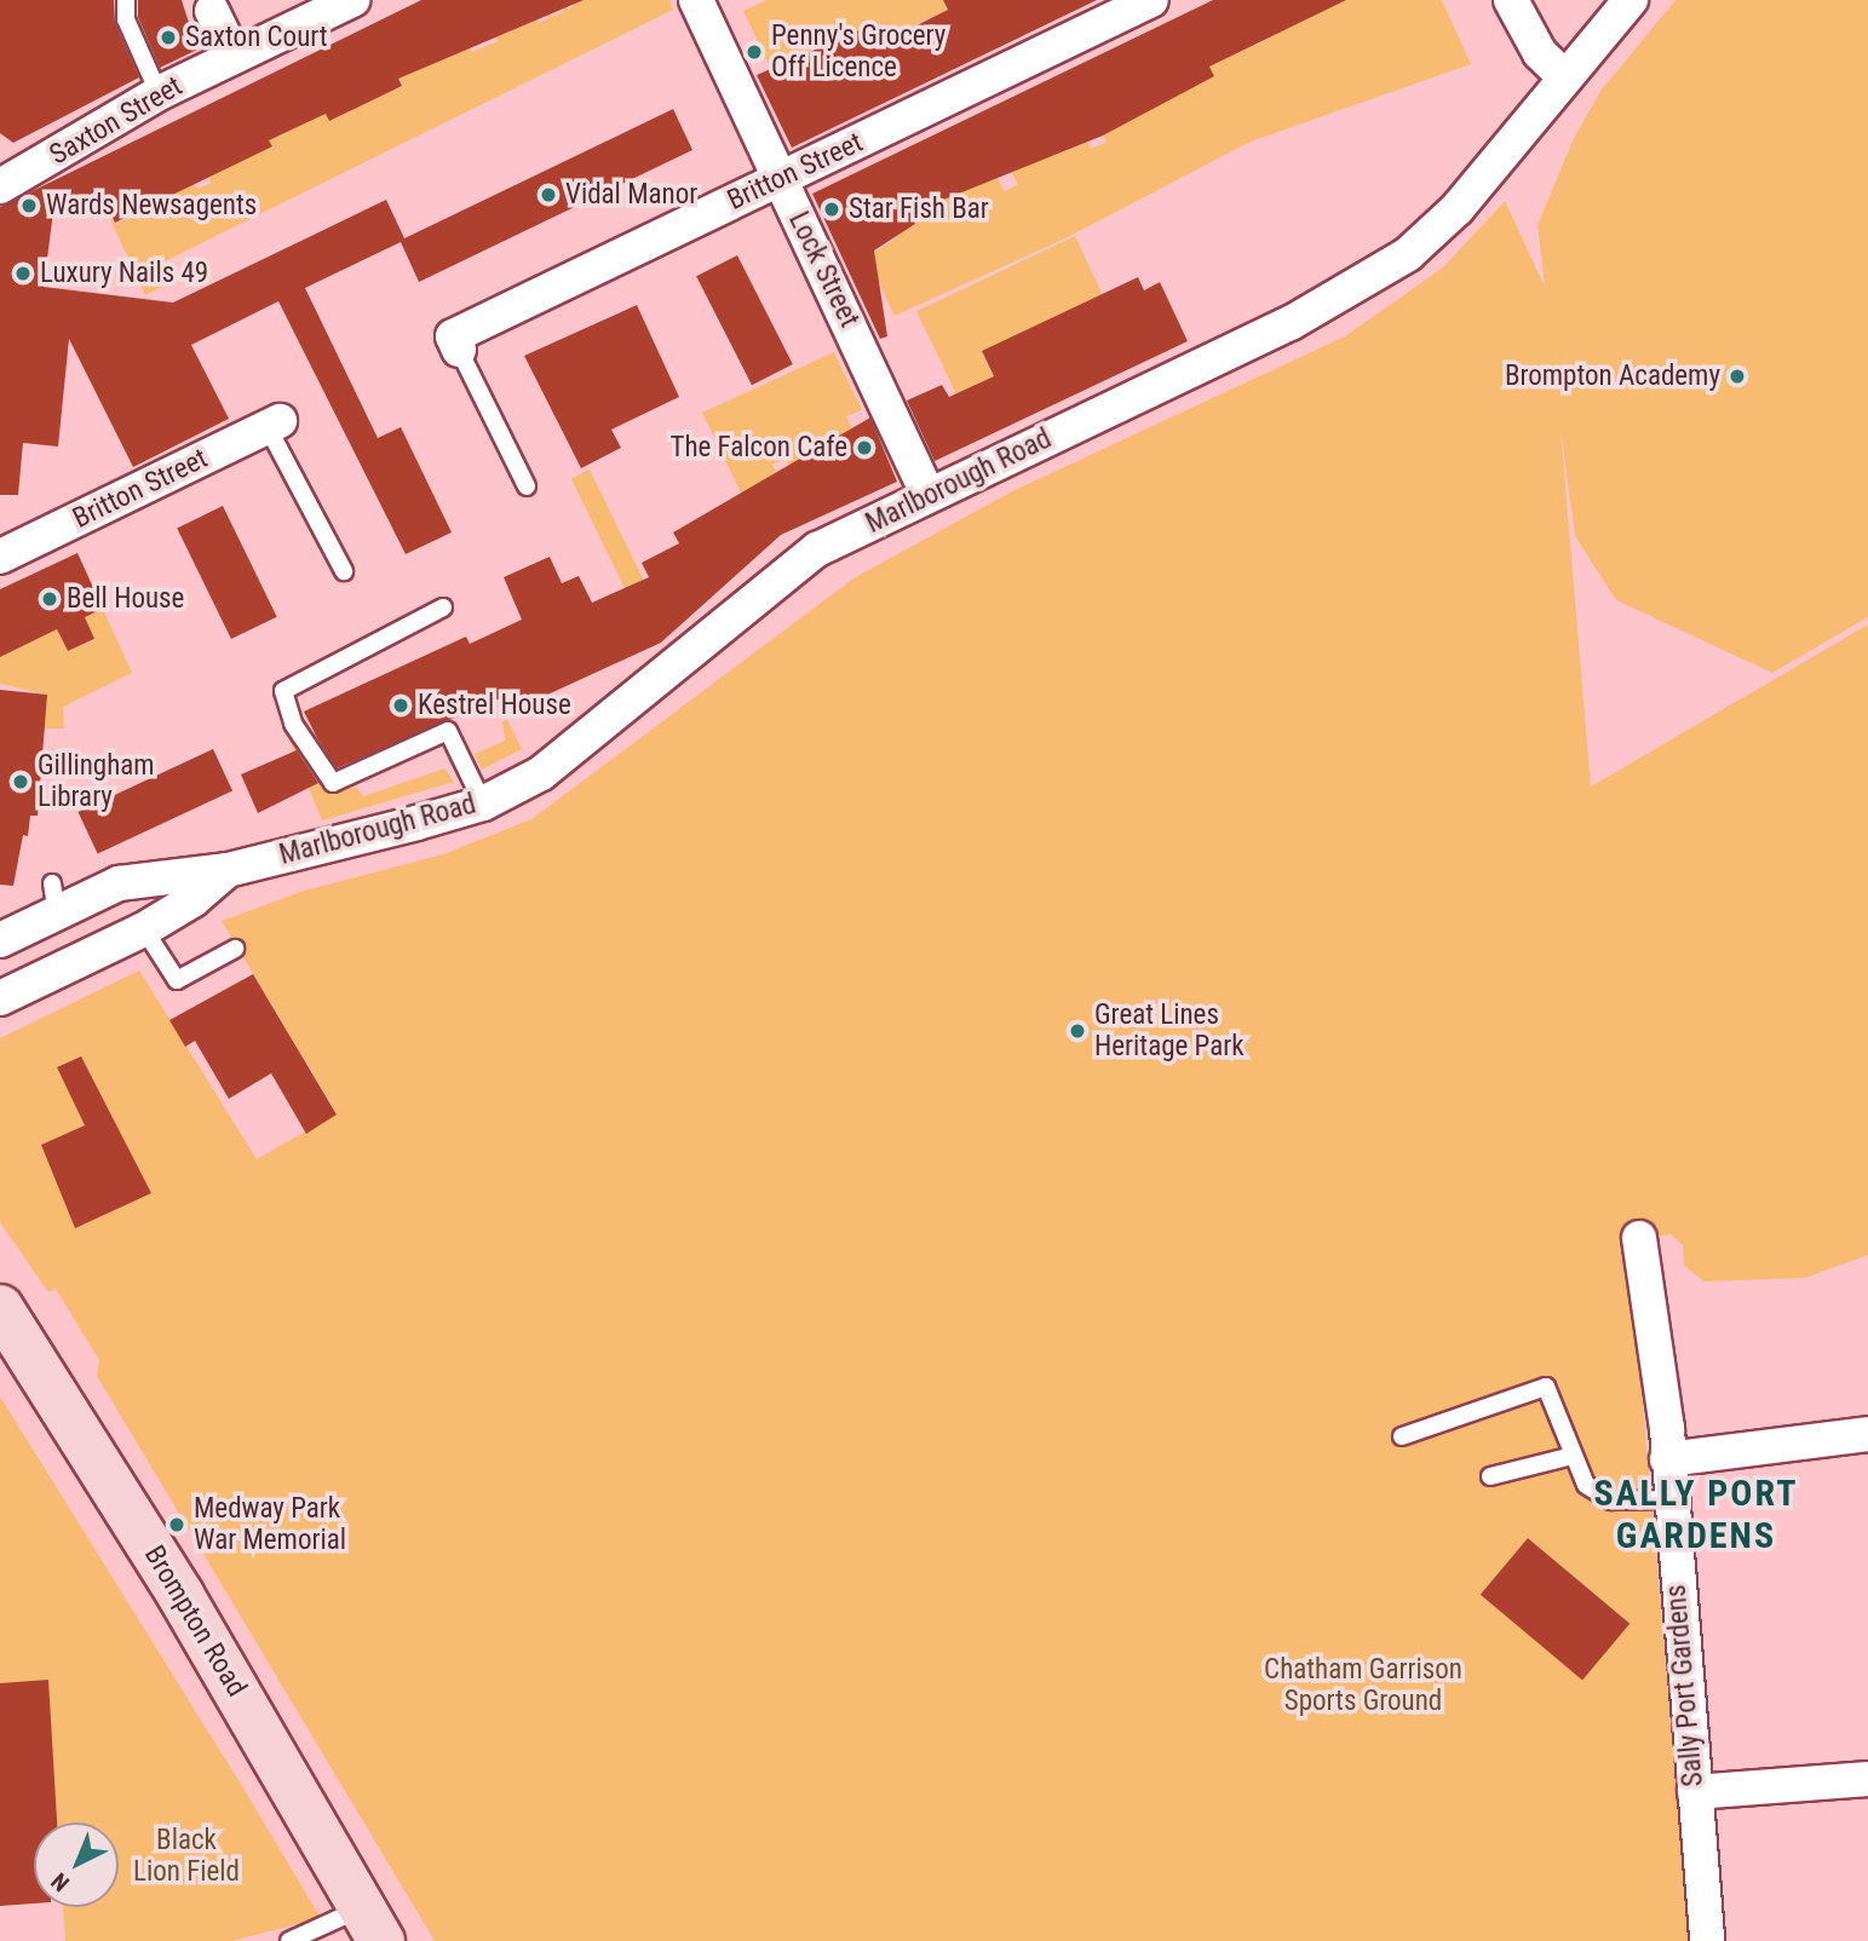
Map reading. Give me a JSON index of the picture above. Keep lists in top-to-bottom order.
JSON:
{
  "streets": {
    "main road": ["Brompton Road"],
    "street": [
      "Saxton Street",
      "Britton Street",
      "Lock Street",
      "Marlborough Road",
      "Sally Port Gardens"
    ]
  },
  "crossings": [
    ["Britton Street", "Lock Street"],
    ["Lock Street", "Marlborough Road"]
  ],
  "districts": ["SALLY PORT GARDENS"],
  "parks": ["Chatham Garrison Sports Ground", "Black Lion Field"],
  "places": [
    "Saxton Court",
    "Penny's Grocery Off Licence",
    "Vidal Manor",
    "Wards Newsagents",
    "Star Fish Bar",
    "Luxury Nails 49",
    "Brompton Academy",
    "The Falcon Cafe",
    "Bell House",
    "Kestrel House",
    "Gillingham Library",
    "Great Lines Heritage Park",
    "Medway Park War Memorial"
  ],
  "north": "bottom left"
}
